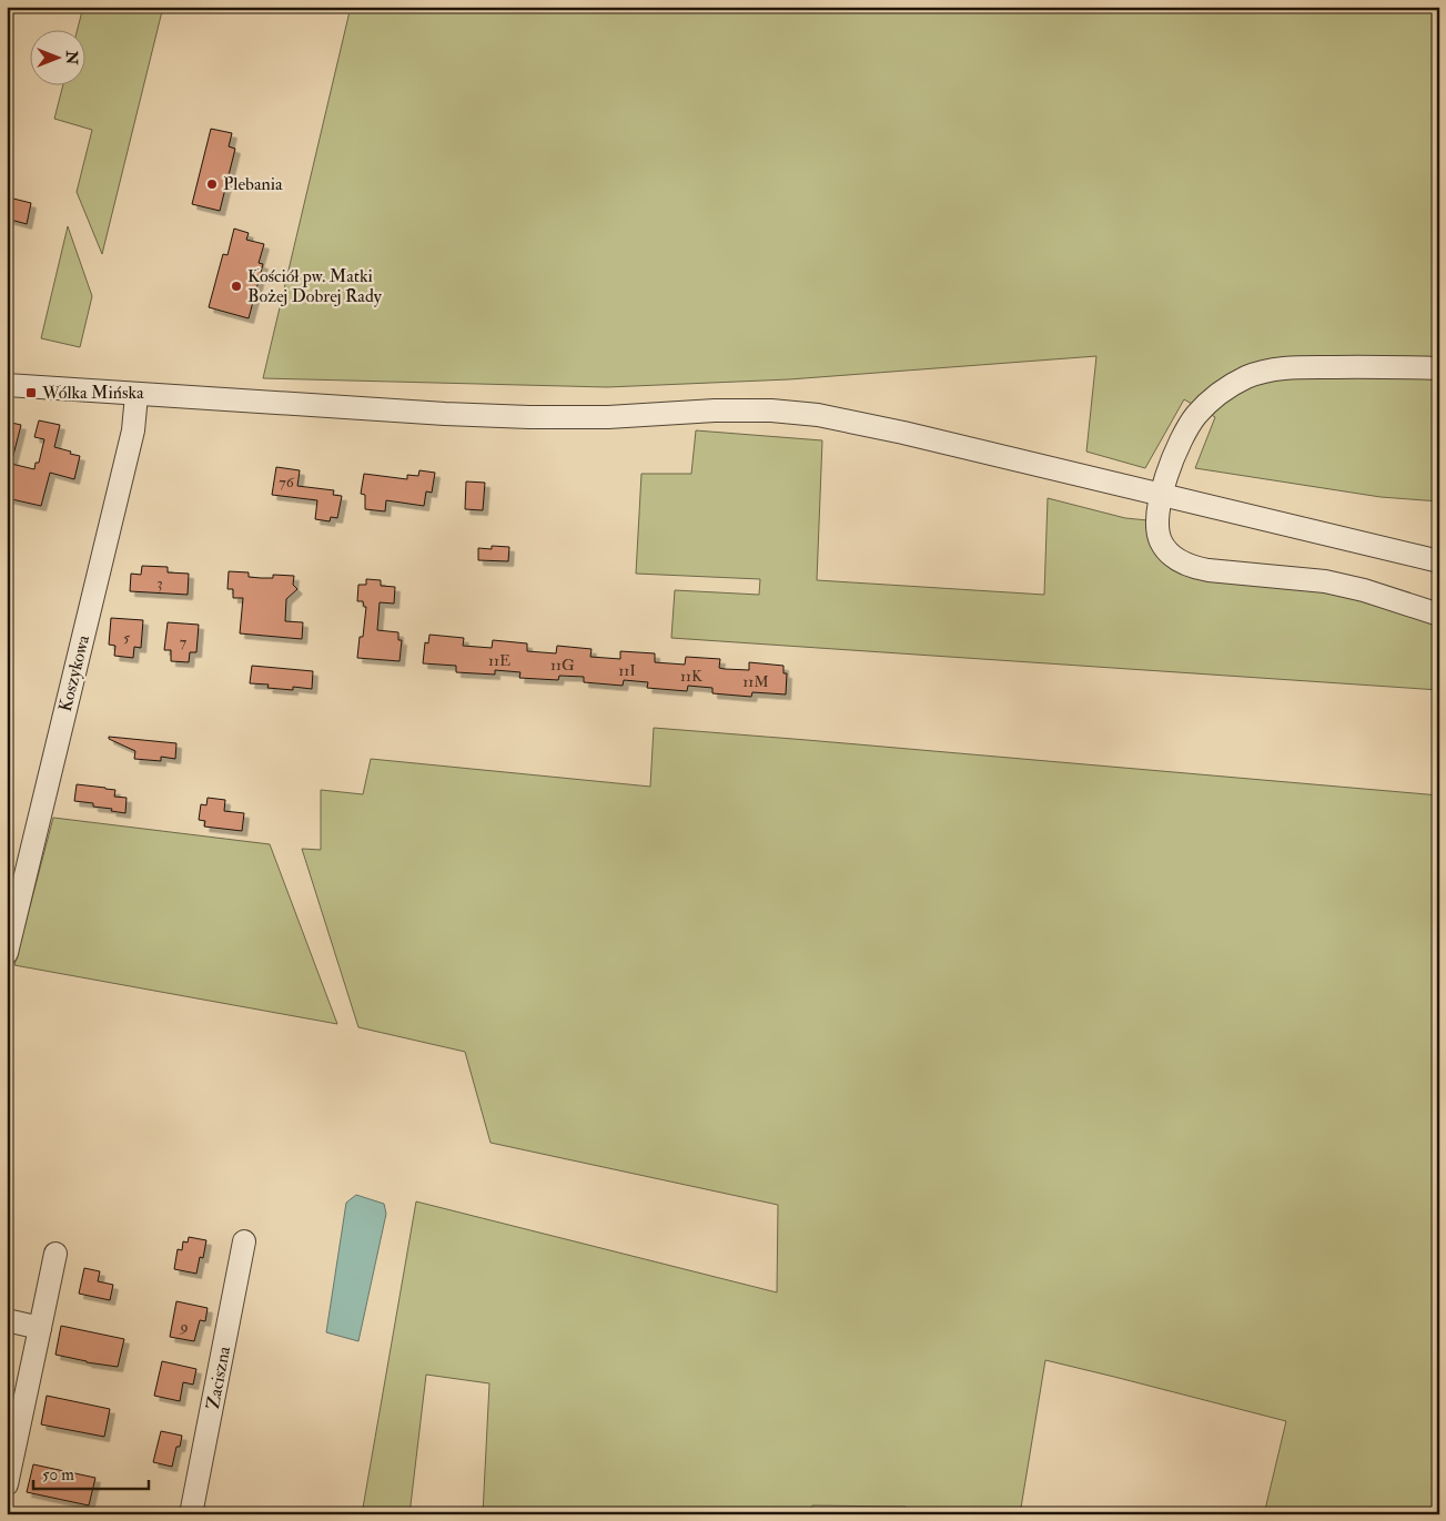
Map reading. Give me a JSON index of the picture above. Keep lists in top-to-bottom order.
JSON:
{
  "streets": {
    "street": ["Koszykowa", "Zaciszna"]
  },
  "places": {
    "other": ["Plebania", "Kościół pw. Matki Bożej Dobrej Rady"],
    "transit": ["Wólka Mińska"]
  },
  "house_numbers": [
    "76",
    "3",
    "5",
    "7",
    "11E",
    "11G",
    "11I",
    "11K",
    "11M",
    "9"
  ],
  "scale_bar": "50 m",
  "north": "right"
}
